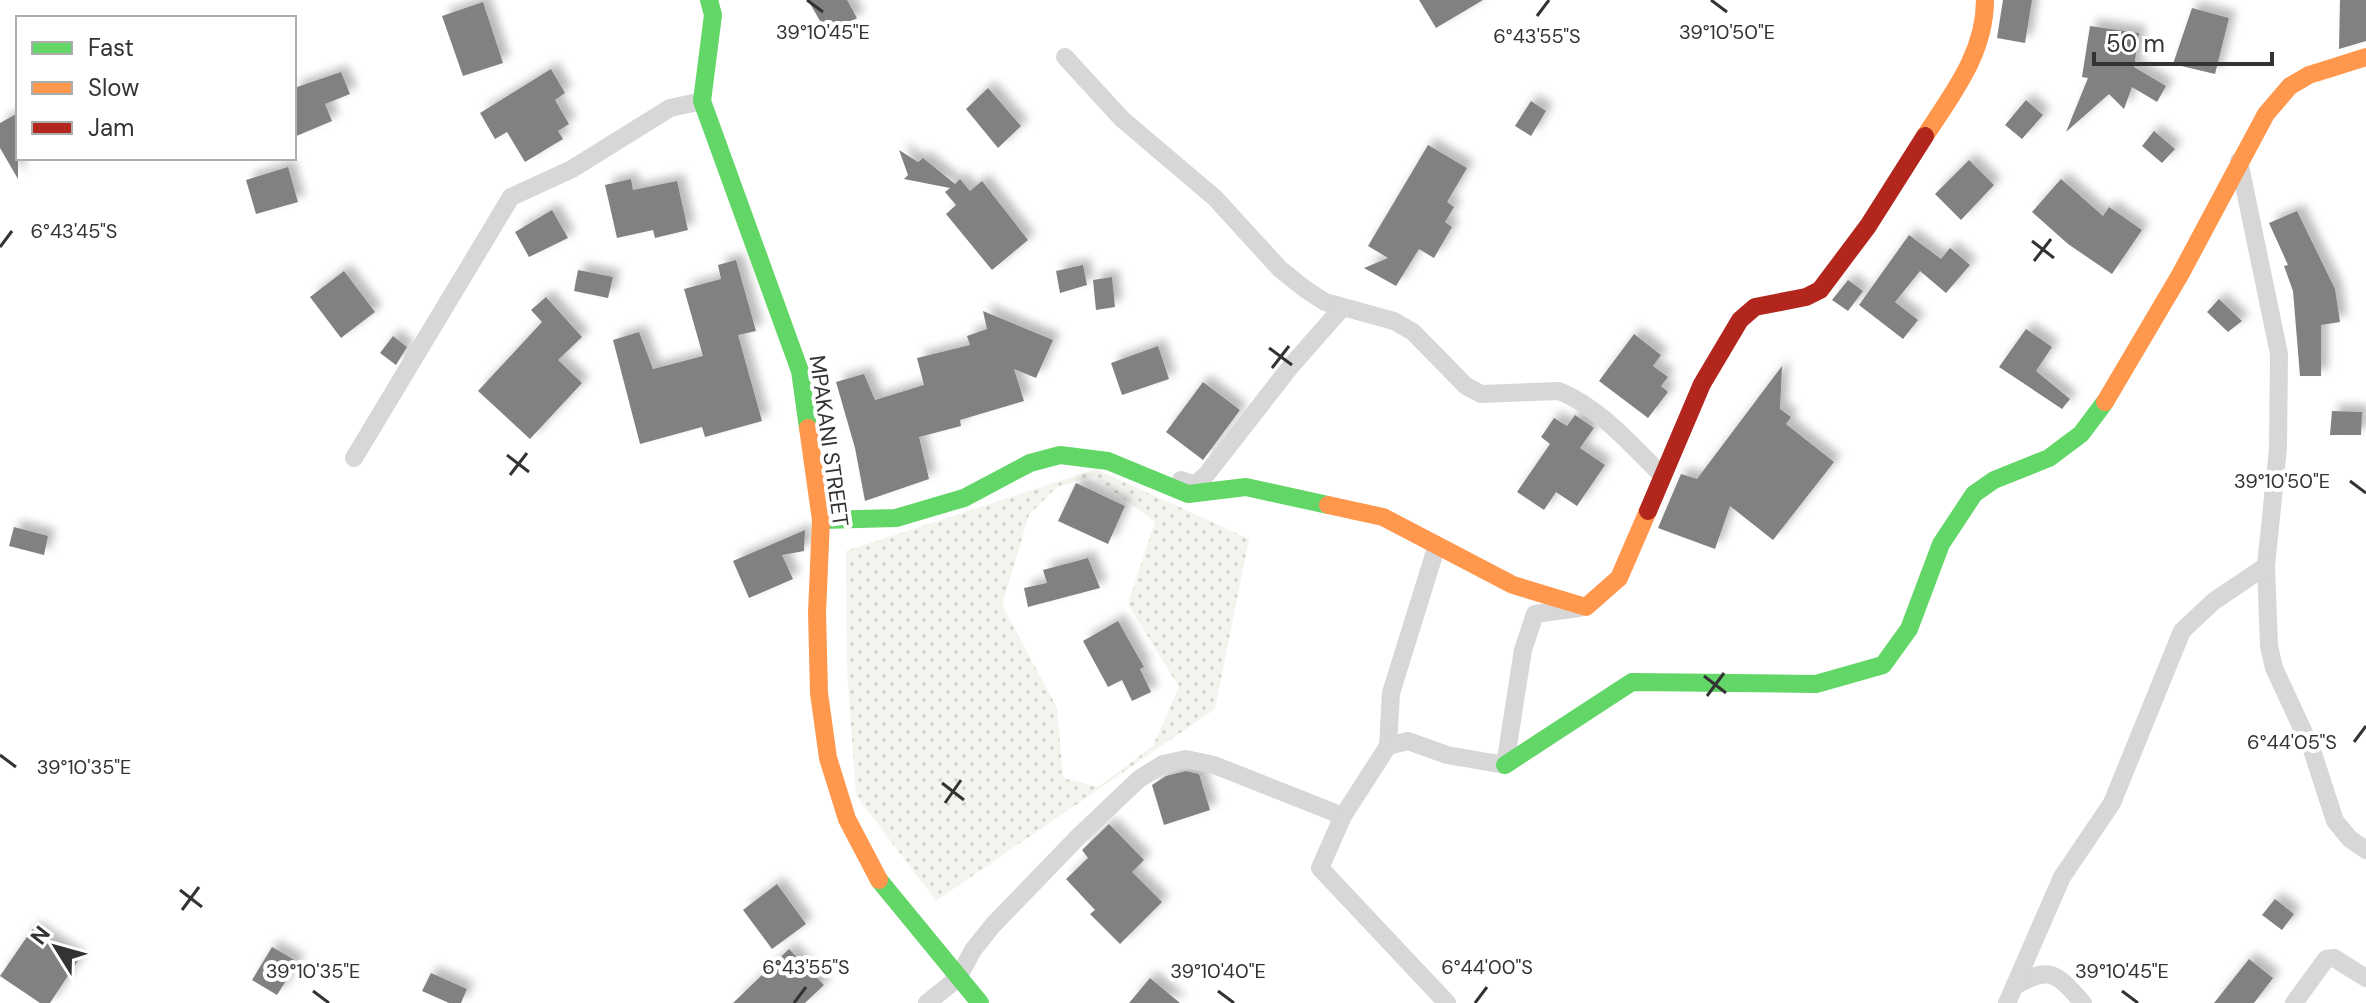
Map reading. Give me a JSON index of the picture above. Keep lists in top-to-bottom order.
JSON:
{
  "streets": {
    "street": ["MPAKANI STREET"]
  },
  "legend": ["Fast", "Slow", "Jam"],
  "scale_bar": "50 m",
  "north": "top left",
  "coordinates": [
    "39°10'45\"E",
    "39°10'50\"E",
    "6°43'55\"S",
    "6°43'45\"S",
    "6°44'05\"S",
    "39°10'35\"E",
    "6°44'00\"S",
    "39°10'40\"E"
  ]
}
